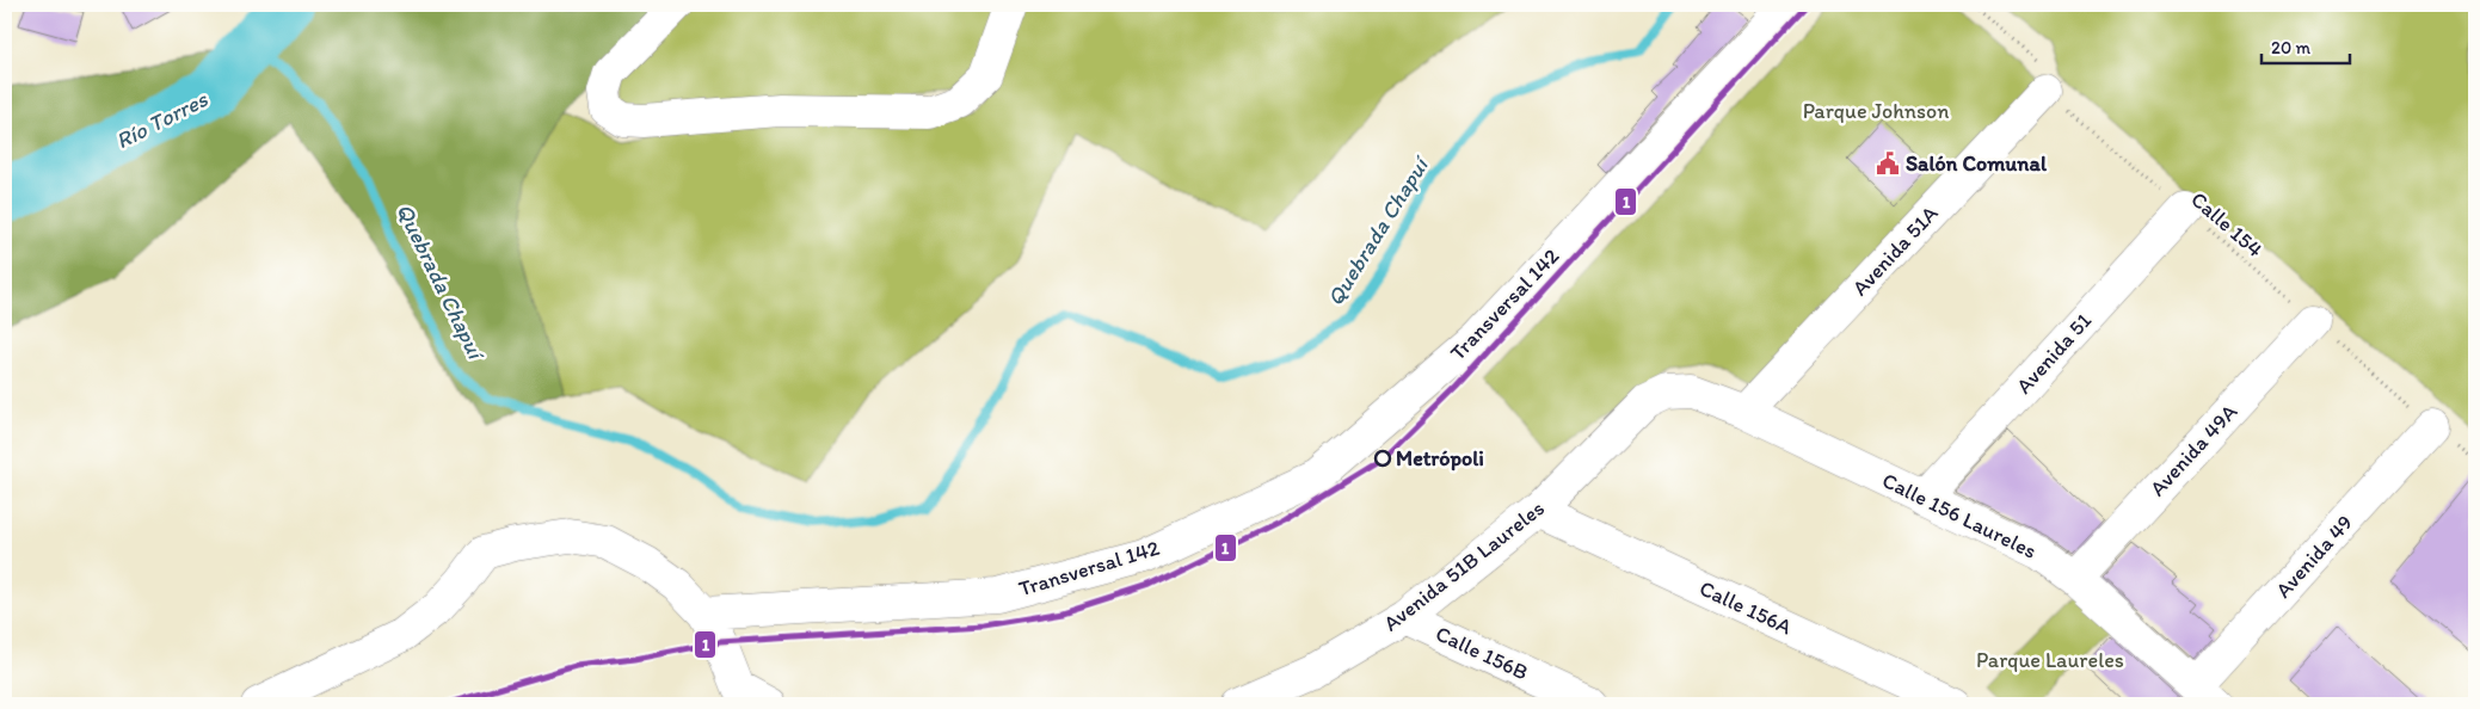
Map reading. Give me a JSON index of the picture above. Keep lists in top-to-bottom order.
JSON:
{
  "streets": {
    "street": [
      "Avenida 51A",
      "Transversal 142",
      "Avenida 51",
      "Avenida 49A",
      "Calle 156 Laureles",
      "Avenida 49",
      "Avenida 51B Laureles",
      "Calle 156A",
      "Calle 156B"
    ],
    "path": ["Calle 154"]
  },
  "crossings": [
    ["Calle 154", "Avenida 51A"],
    ["Calle 154", "Avenida 51"],
    ["Calle 154", "Avenida 49A"],
    ["Calle 154", "Avenida 49"],
    ["Avenida 51A", "Calle 156 Laureles"],
    ["Avenida 51", "Calle 156 Laureles"],
    ["Avenida 49A", "Calle 156 Laureles"],
    ["Calle 156 Laureles", "Avenida 49"],
    ["Calle 156 Laureles", "Avenida 51B Laureles"],
    ["Avenida 51B Laureles", "Calle 156A"],
    ["Avenida 51B Laureles", "Calle 156B"]
  ],
  "water": ["Río Torres", "Quebrada Chapuí"],
  "parks": ["Parque Johnson", "Parque Laureles"],
  "places": {
    "public building": ["Salón Comunal"],
    "other": ["Metrópoli"]
  },
  "lines": ["transit line 1"],
  "scale_bar": "20 m"
}
